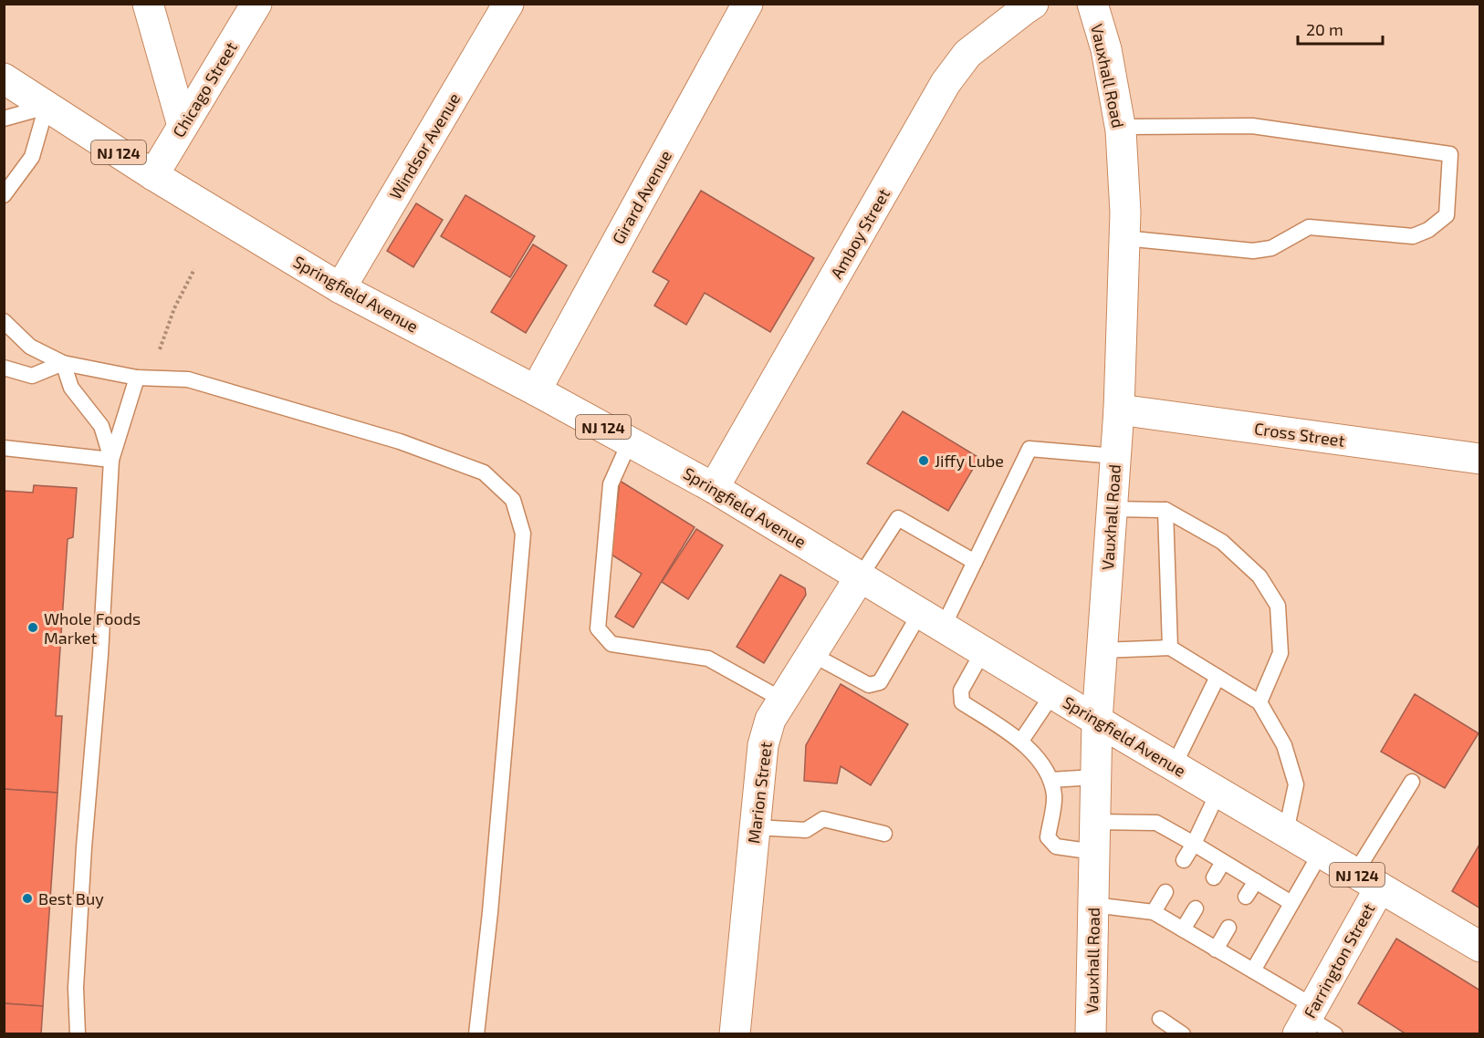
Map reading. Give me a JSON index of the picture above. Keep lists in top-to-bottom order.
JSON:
{
  "streets": {
    "street": [
      "Vauxhall Road",
      "Chicago Street",
      "Windsor Avenue",
      "NJ 124",
      "Girard Avenue",
      "Amboy Street",
      "Springfield Avenue",
      "Cross Street",
      "Marion Street",
      "Farrington Street"
    ]
  },
  "crossings": [
    ["Vauxhall Road", "Springfield Avenue"],
    ["Vauxhall Road", "Cross Street"],
    ["Chicago Street", "Springfield Avenue"],
    ["Windsor Avenue", "Springfield Avenue"],
    ["Girard Avenue", "Springfield Avenue"],
    ["Amboy Street", "Springfield Avenue"],
    ["Springfield Avenue", "Marion Street"],
    ["Springfield Avenue", "Farrington Street"]
  ],
  "places": ["Jiffy Lube", "Whole Foods Market", "Best Buy"],
  "scale_bar": "20 m"
}
